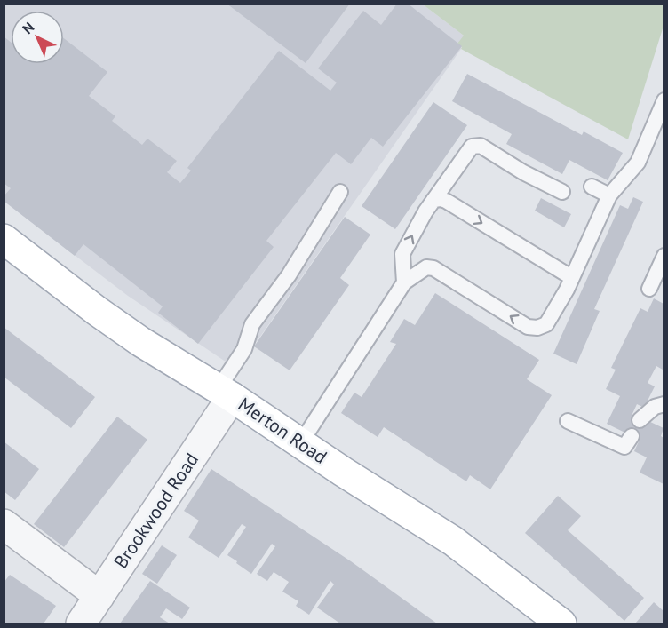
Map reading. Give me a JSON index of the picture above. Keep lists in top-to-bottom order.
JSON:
{
  "streets": {
    "main road": ["Merton Road"],
    "street": ["Brookwood Road"]
  },
  "crossings": [
    ["Merton Road", "Brookwood Road"]
  ],
  "north": "top left"
}
